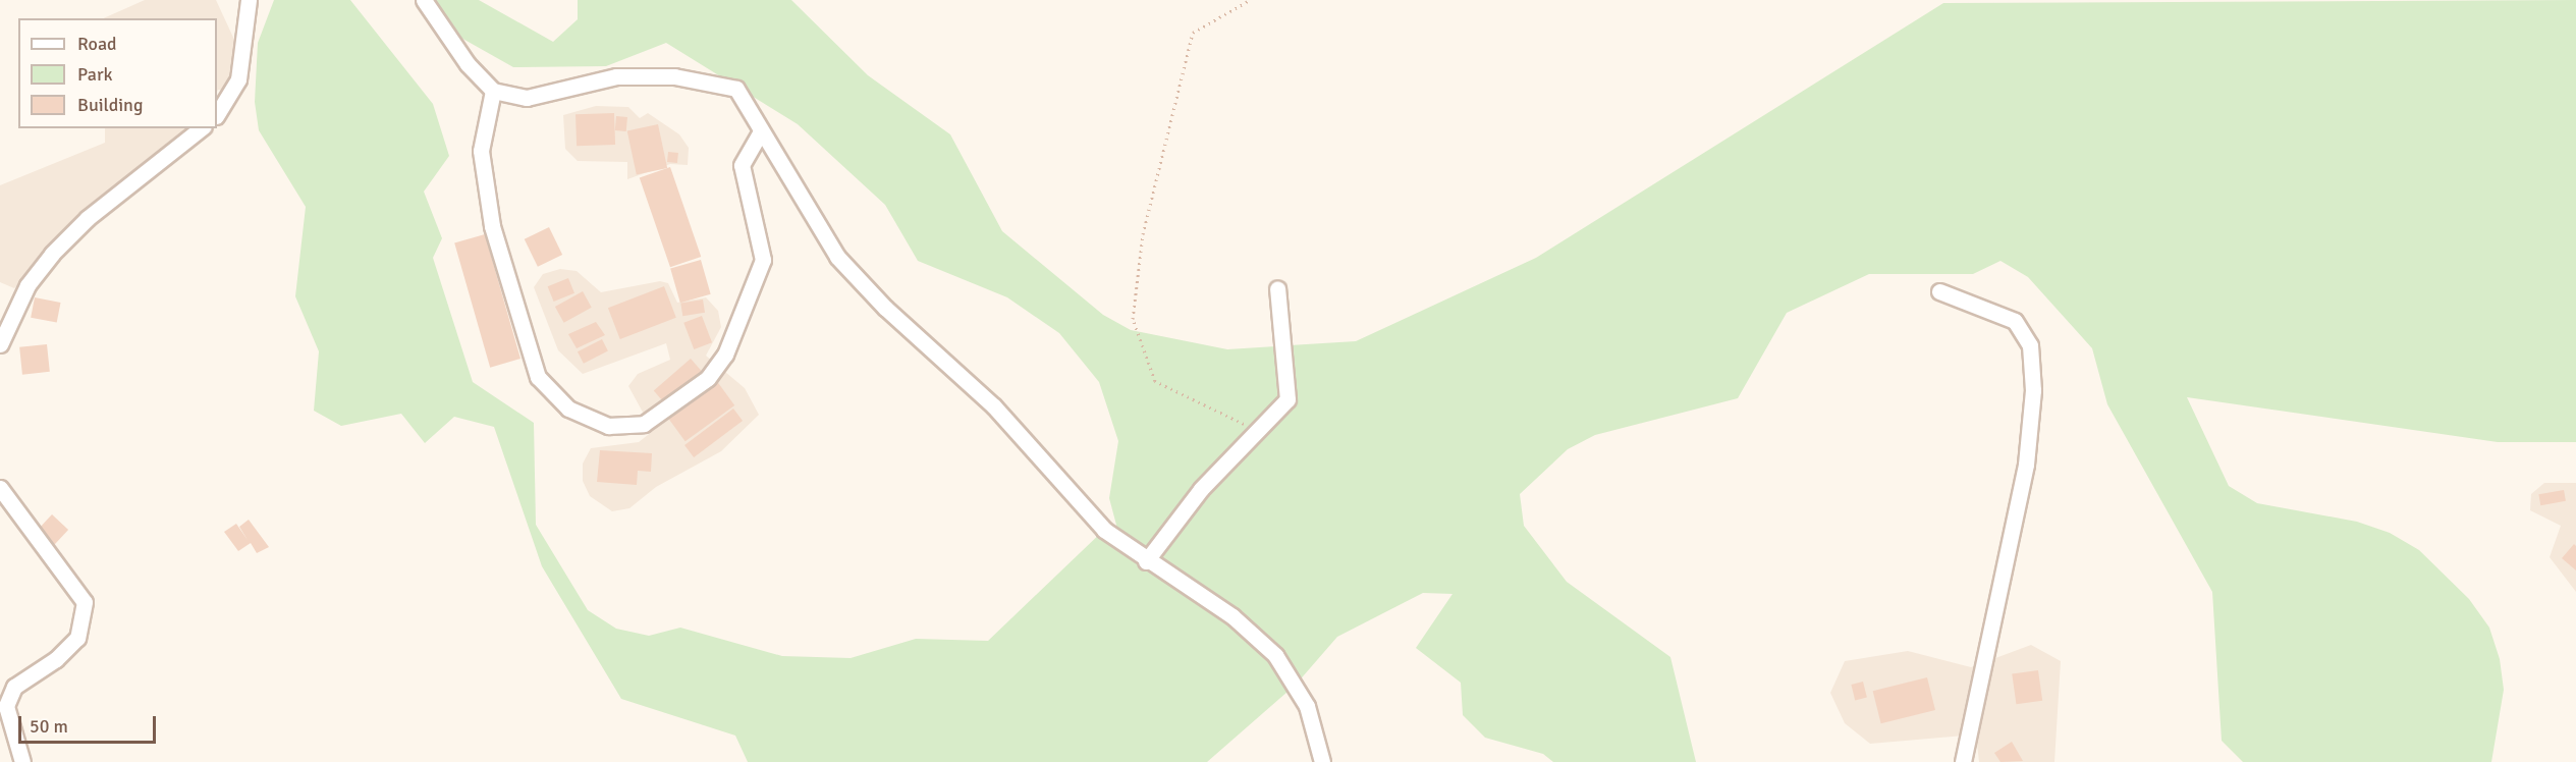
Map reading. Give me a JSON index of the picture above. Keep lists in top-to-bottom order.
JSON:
{
  "legend": ["Road", "Park", "Building"],
  "scale_bar": "50 m"
}
